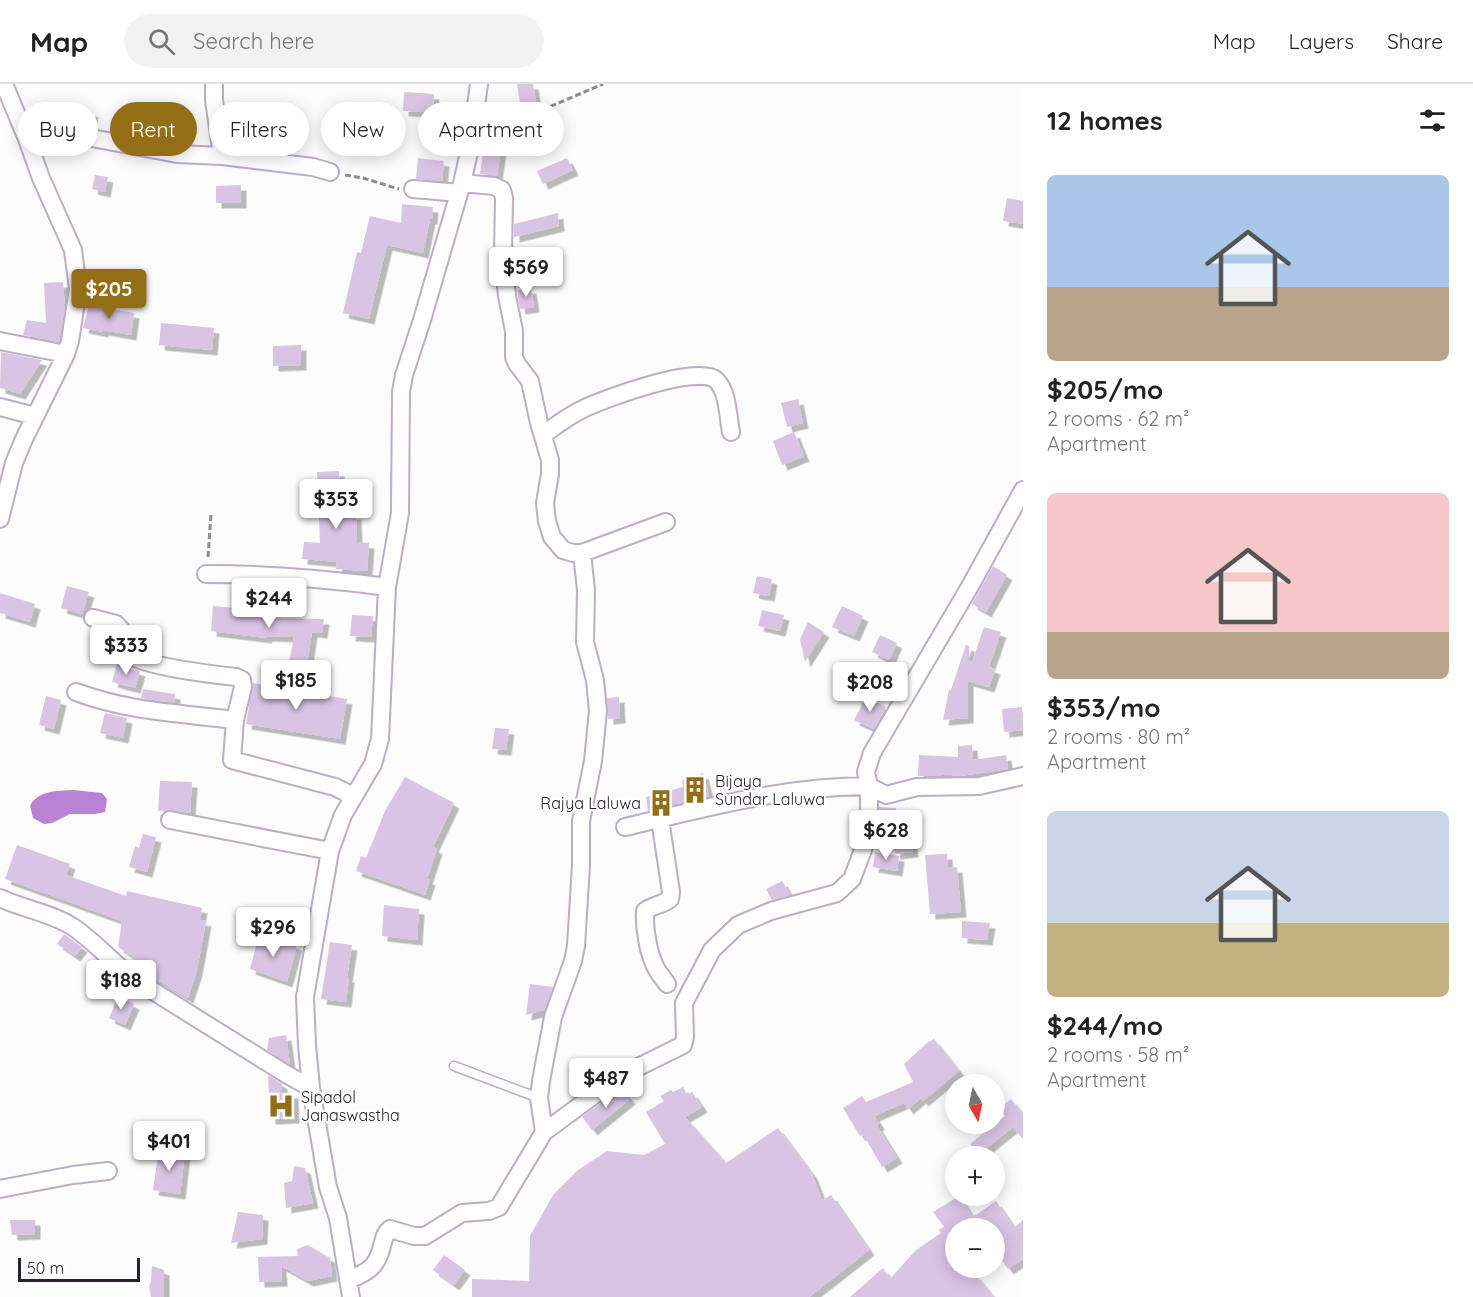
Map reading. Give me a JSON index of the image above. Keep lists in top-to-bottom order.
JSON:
{
  "places": {
    "building": ["Bijaya Sundar Laluwa", "Rajya Laluwa"],
    "hospital": ["Sipadol Janaswastha"]
  },
  "scale_bar": "50 m",
  "north": "bottom",
  "page": {
    "header": "Map",
    "search": "Search here",
    "nav": ["Map", "Layers", "Share"],
    "heading": "12 homes",
    "chip": [
      "Buy",
      "Rent",
      "Filters",
      "New",
      "Apartment"
    ],
    "list": [
      {
        "name": "$205/mo",
        "note": "2 rooms · 62 m² · Apartment"
      },
      {
        "name": "$353/mo",
        "note": "2 rooms · 80 m² · Apartment"
      },
      {
        "name": "$244/mo",
        "note": "2 rooms · 58 m² · Apartment"
      }
    ],
    "price": [
      "$569",
      "$205",
      "$353",
      "$244",
      "$333",
      "$185",
      "$208",
      "$628",
      "$296",
      "$188",
      "$487",
      "$401"
    ],
    "map_buttons": ["+", "−"],
    "scale": "50 m"
  }
}
